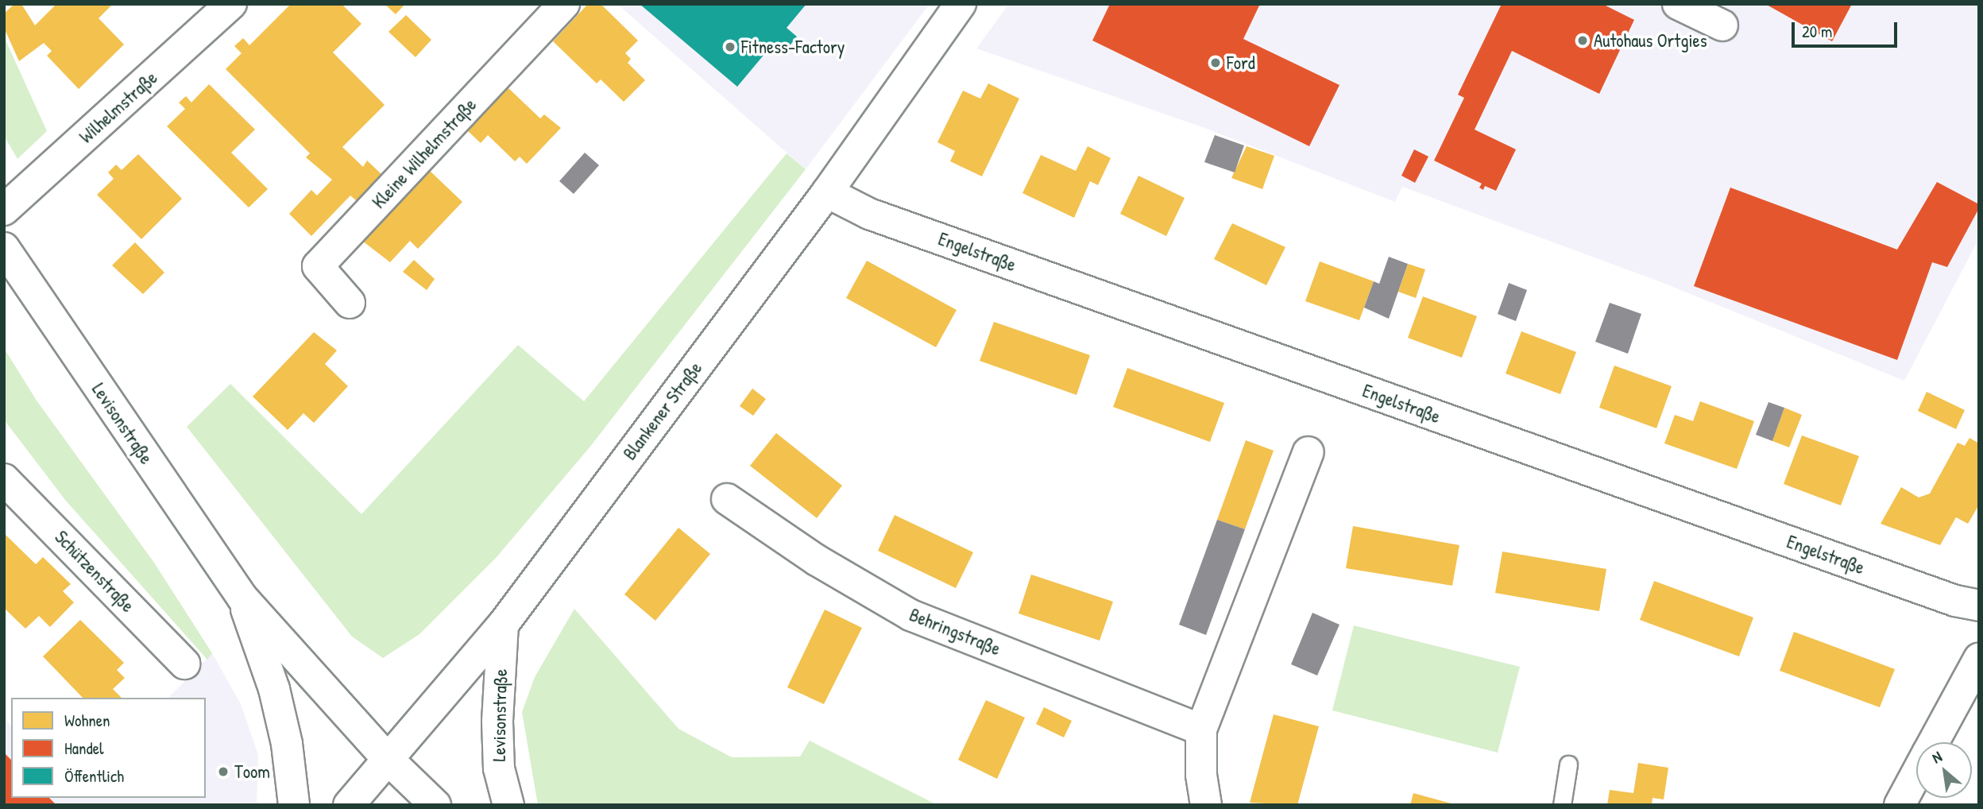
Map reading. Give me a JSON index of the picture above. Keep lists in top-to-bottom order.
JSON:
{
  "streets": {
    "street": [
      "Wilhelmstraße",
      "Kleine Wilhelmstraße",
      "Engelstraße",
      "Blankener Straße",
      "Levisonstraße",
      "Schützenstraße",
      "Behringstraße"
    ]
  },
  "crossings": [
    ["Engelstraße", "Blankener Straße"],
    ["Blankener Straße", "Levisonstraße"]
  ],
  "places": [
    "Autohaus Ortgies",
    "Fitness-Factory",
    "Ford",
    "Toom"
  ],
  "legend": ["Wohnen", "Handel", "Öffentlich"],
  "scale_bar": "20 m",
  "north": "top left"
}
